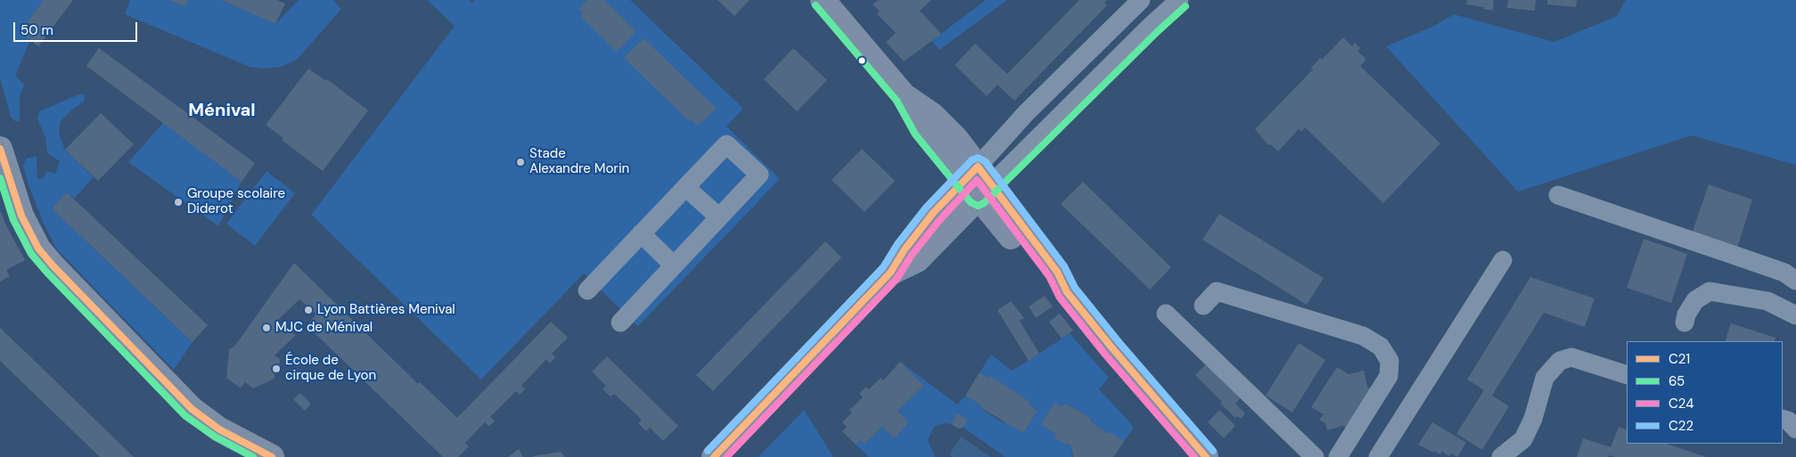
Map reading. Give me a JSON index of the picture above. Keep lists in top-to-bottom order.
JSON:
{
  "districts": ["Ménival"],
  "places": [
    "Stade Alexandre Morin",
    "Groupe scolaire Diderot",
    "Lyon Battières Menival",
    "MJC de Ménival",
    "École de cirque de Lyon"
  ],
  "lines": [
    "transit line 65",
    "transit line C21",
    "transit line C22",
    "transit line C24"
  ],
  "legend": [
    "C21",
    "65",
    "C24",
    "C22"
  ],
  "scale_bar": "50 m"
}
